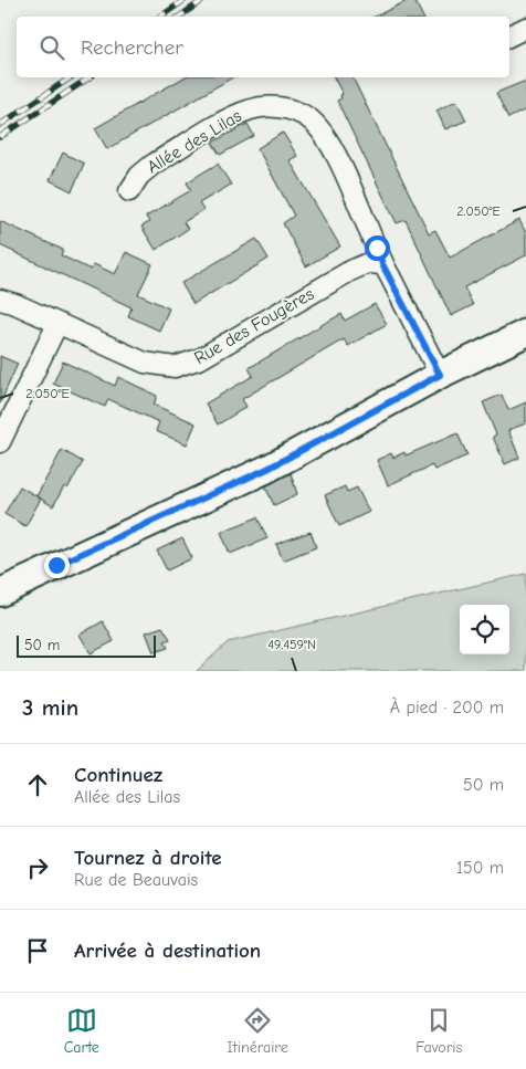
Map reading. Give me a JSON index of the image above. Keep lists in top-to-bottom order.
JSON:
{
  "streets": {
    "street": ["Allée des Lilas", "Rue des Fougères"]
  },
  "crossings": [
    ["Allée des Lilas", "Rue des Fougères"]
  ],
  "scale_bar": "50 m",
  "page": {
    "search": "Rechercher",
    "scale": "50 m",
    "heading": ["3 min", "À pied · 200 m"],
    "list": [
      ["Continuez", "Allée des Lilas", "50 m"],
      ["Tournez à droite", "Rue de Beauvais", "150 m"],
      "Arrivée à destination"
    ],
    "nav": ["Carte", "Itinéraire", "Favoris"]
  },
  "coordinates": ["2.050°E", "49.459°N"]
}
